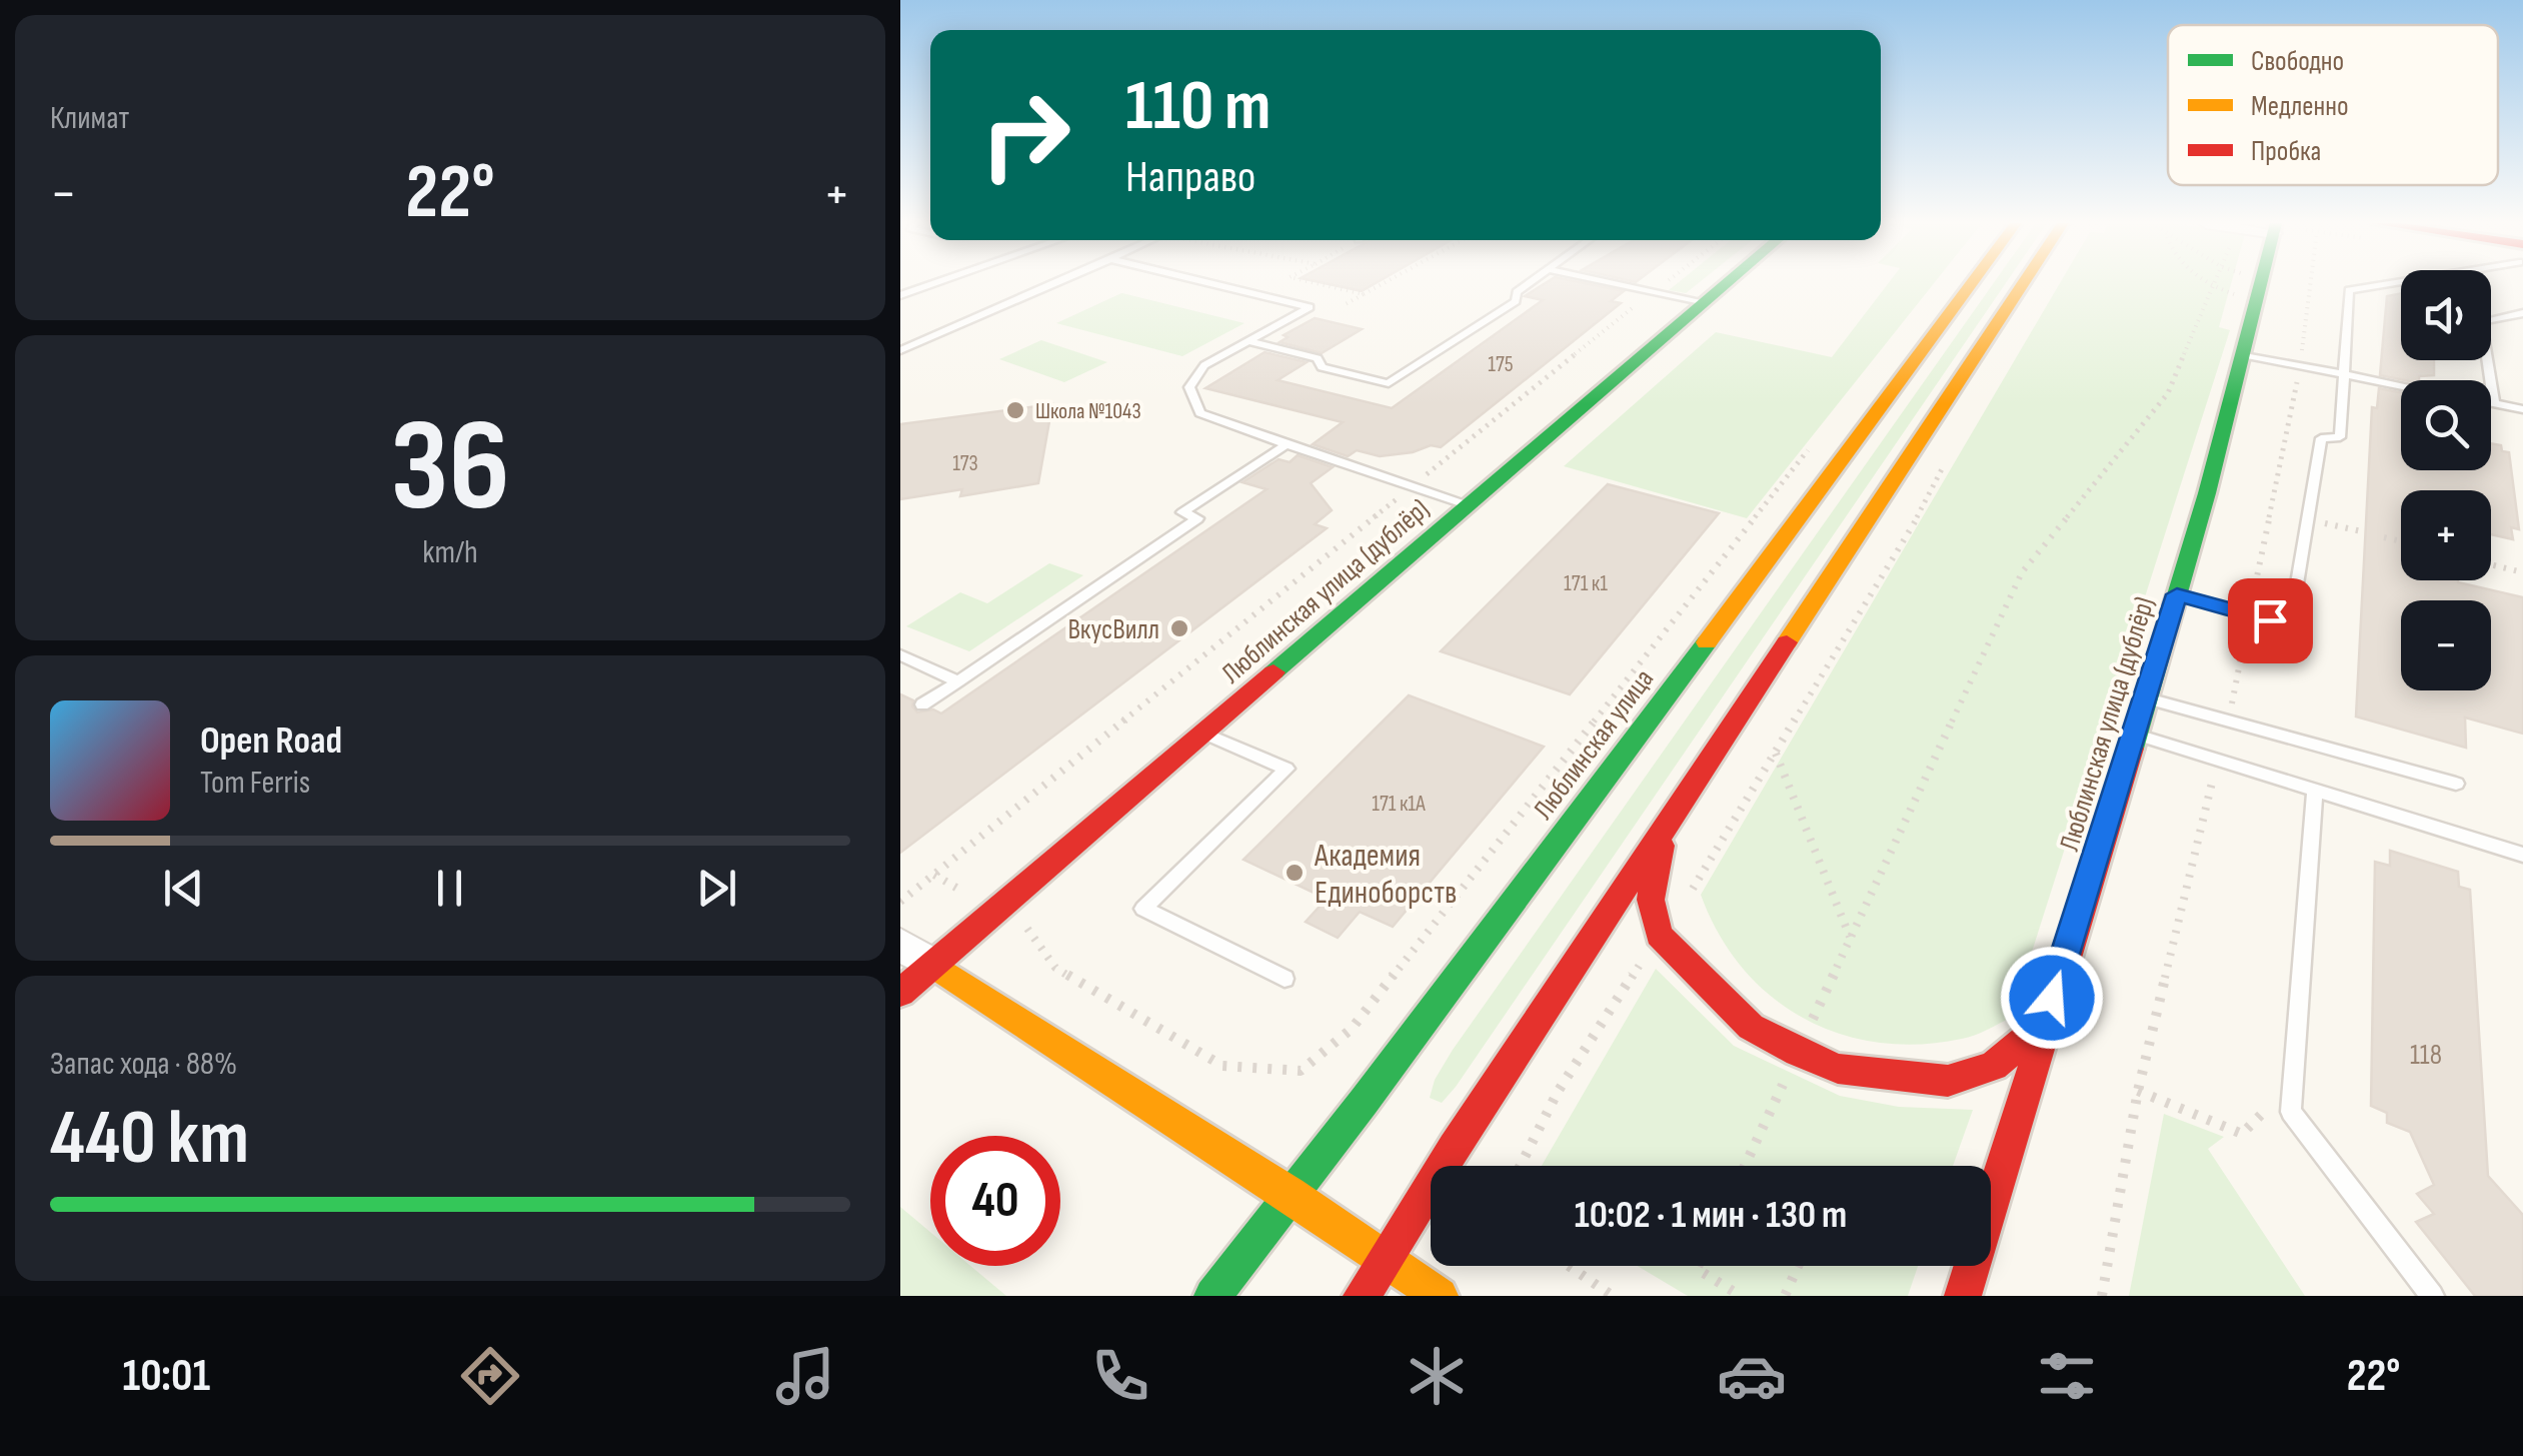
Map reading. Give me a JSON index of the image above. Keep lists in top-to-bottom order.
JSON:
{
  "streets": {
    "street": ["Люблинская улица (дублёр)", "Люблинская улица"]
  },
  "places": ["Школа №1043", "ВкусВилл", "Академия Единоборств"],
  "house_numbers": [
    "175",
    "173",
    "171 к1",
    "171 к1А",
    "118"
  ],
  "legend": ["Свободно", "Медленно", "Пробка"],
  "page": {
    "tile": [
      "Климат",
      ["36", "km/h"],
      ["Запас хода · 88%", "440 km"]
    ],
    "turn": ["110 m", "Направо"],
    "heat": ["−", "22°", "+"],
    "map_buttons": ["+", "−"],
    "song": ["Open Road", "Tom Ferris"],
    "limit": "40",
    "trip": "10:02 · 1 мин · 130 m",
    "tabs": ["10:01", "22°"]
  }
}
